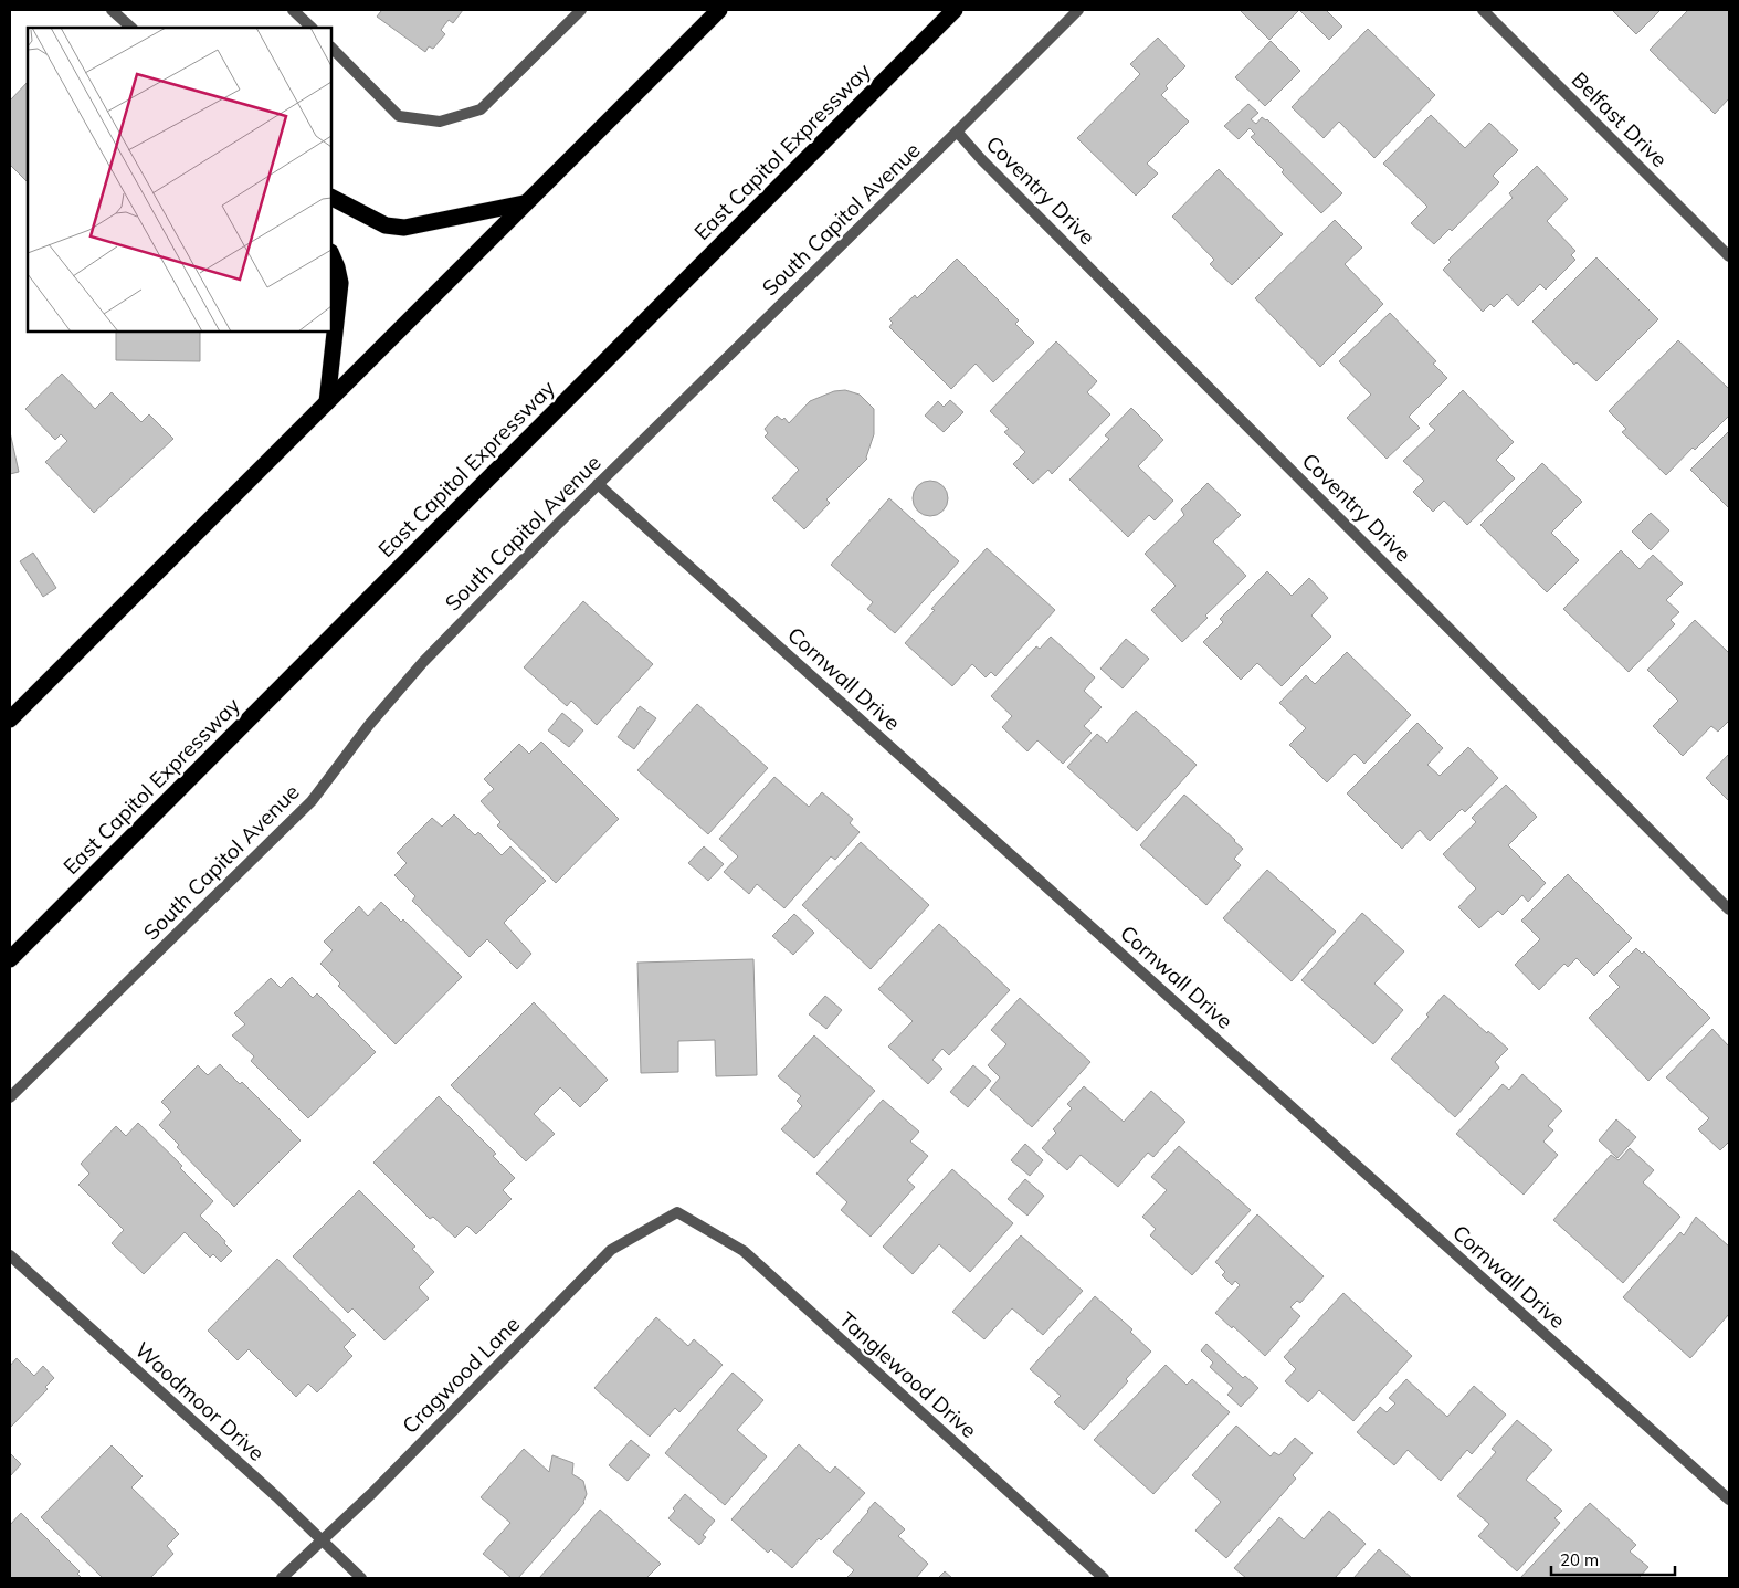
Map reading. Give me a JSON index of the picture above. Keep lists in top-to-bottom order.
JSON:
{
  "streets": {
    "highway": ["East Capitol Expressway"],
    "street": [
      "Belfast Drive",
      "Coventry Drive",
      "South Capitol Avenue",
      "Cornwall Drive",
      "Cragwood Lane",
      "Tanglewood Drive",
      "Woodmoor Drive"
    ]
  },
  "crossings": [
    ["Coventry Drive", "South Capitol Avenue"],
    ["South Capitol Avenue", "Cornwall Drive"],
    ["Cragwood Lane", "Tanglewood Drive"],
    ["Cragwood Lane", "Woodmoor Drive"]
  ],
  "scale_bar": "20 m"
}
